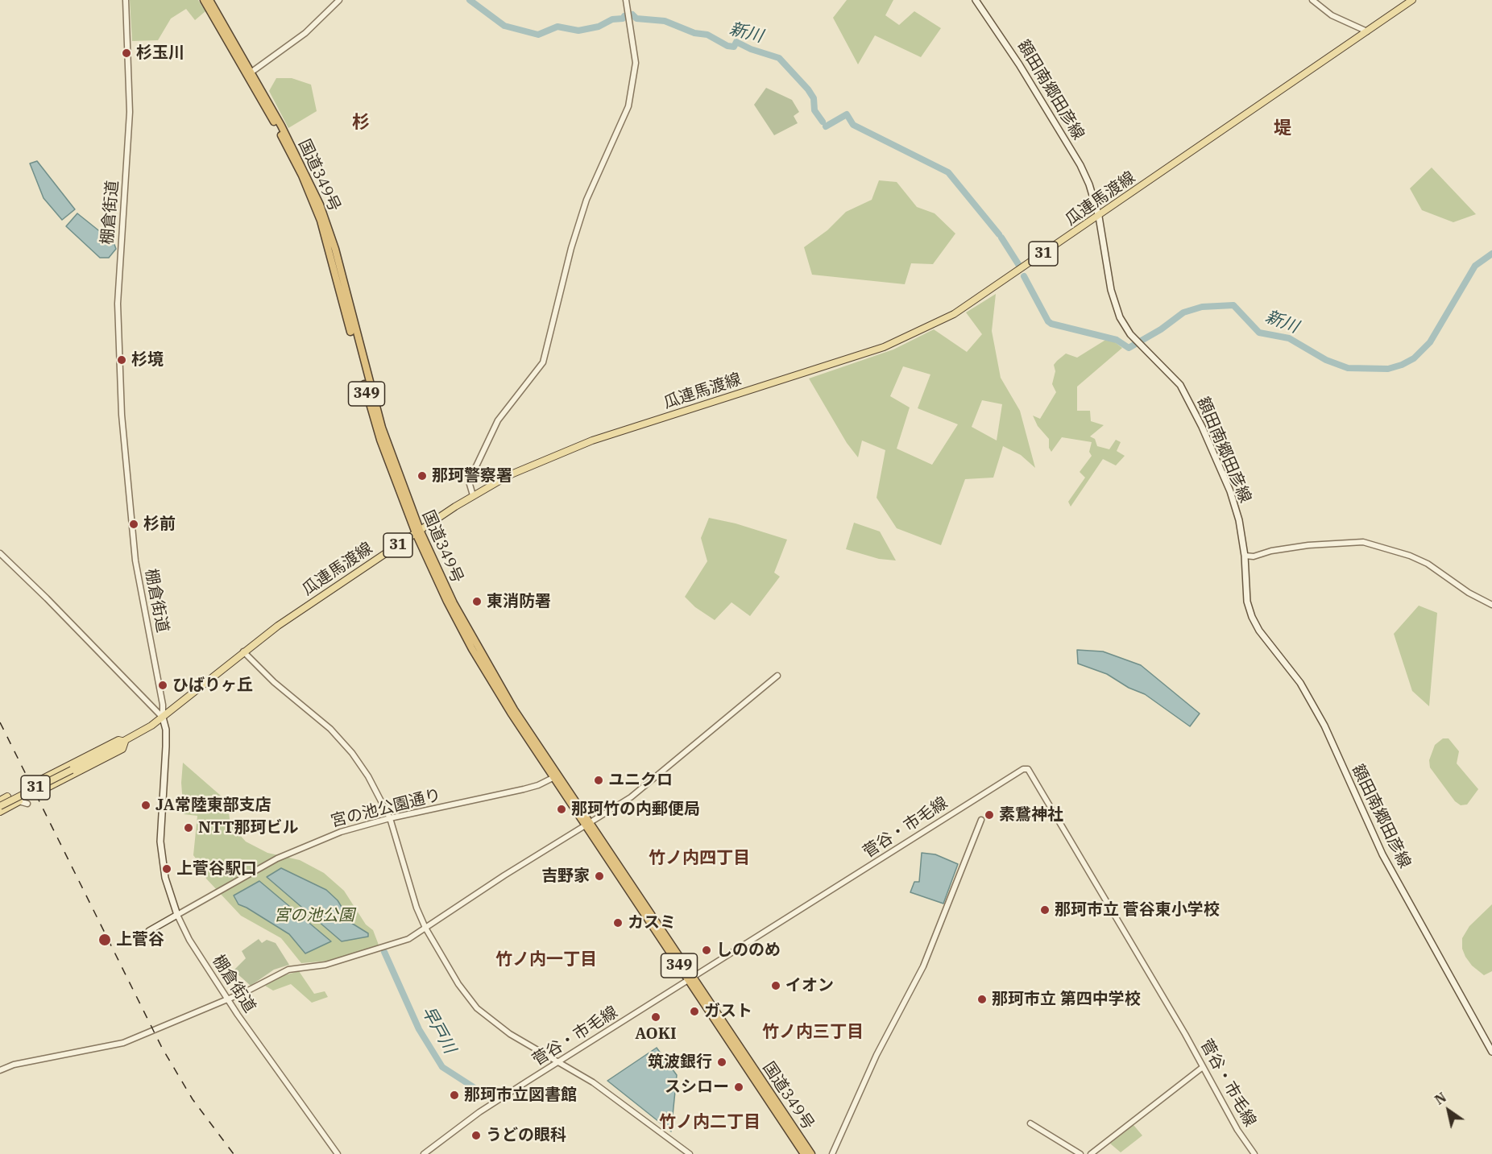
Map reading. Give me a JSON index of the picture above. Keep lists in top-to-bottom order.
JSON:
{
  "streets": {
    "highway": ["国道349号", "349"],
    "main road": [
      "額田南郷田彦線",
      "瓜連馬渡線",
      "棚倉街道",
      "31"
    ],
    "street": ["宮の池公園通り", "菅谷・市毛線"]
  },
  "crossings": [
    ["額田南郷田彦線", "瓜連馬渡線"],
    ["国道349号", "瓜連馬渡線"],
    ["国道349号", "宮の池公園通り"],
    ["国道349号", "菅谷・市毛線"],
    ["瓜連馬渡線", "棚倉街道"],
    ["棚倉街道", "宮の池公園通り"]
  ],
  "districts": [
    "杉",
    "堤",
    "竹ノ内四丁目",
    "竹ノ内一丁目",
    "竹ノ内三丁目",
    "竹ノ内二丁目"
  ],
  "water": ["新川", "早戸川"],
  "parks": ["宮の池公園"],
  "places": [
    "杉玉川",
    "杉境",
    "那珂警察署",
    "杉前",
    "東消防署",
    "ひばりヶ丘",
    "ユニクロ",
    "JA常陸東部支店",
    "那珂竹の内郵便局",
    "素鵞神社",
    "NTT那珂ビル",
    "上菅谷駅口",
    "吉野家",
    "那珂市立 菅谷東小学校",
    "カスミ",
    "上菅谷",
    "しののめ",
    "イオン",
    "那珂市立 第四中学校",
    "ガスト",
    "AOKI",
    "筑波銀行",
    "スシロー",
    "那珂市立図書館",
    "うどの眼科"
  ],
  "north": "top left"
}
